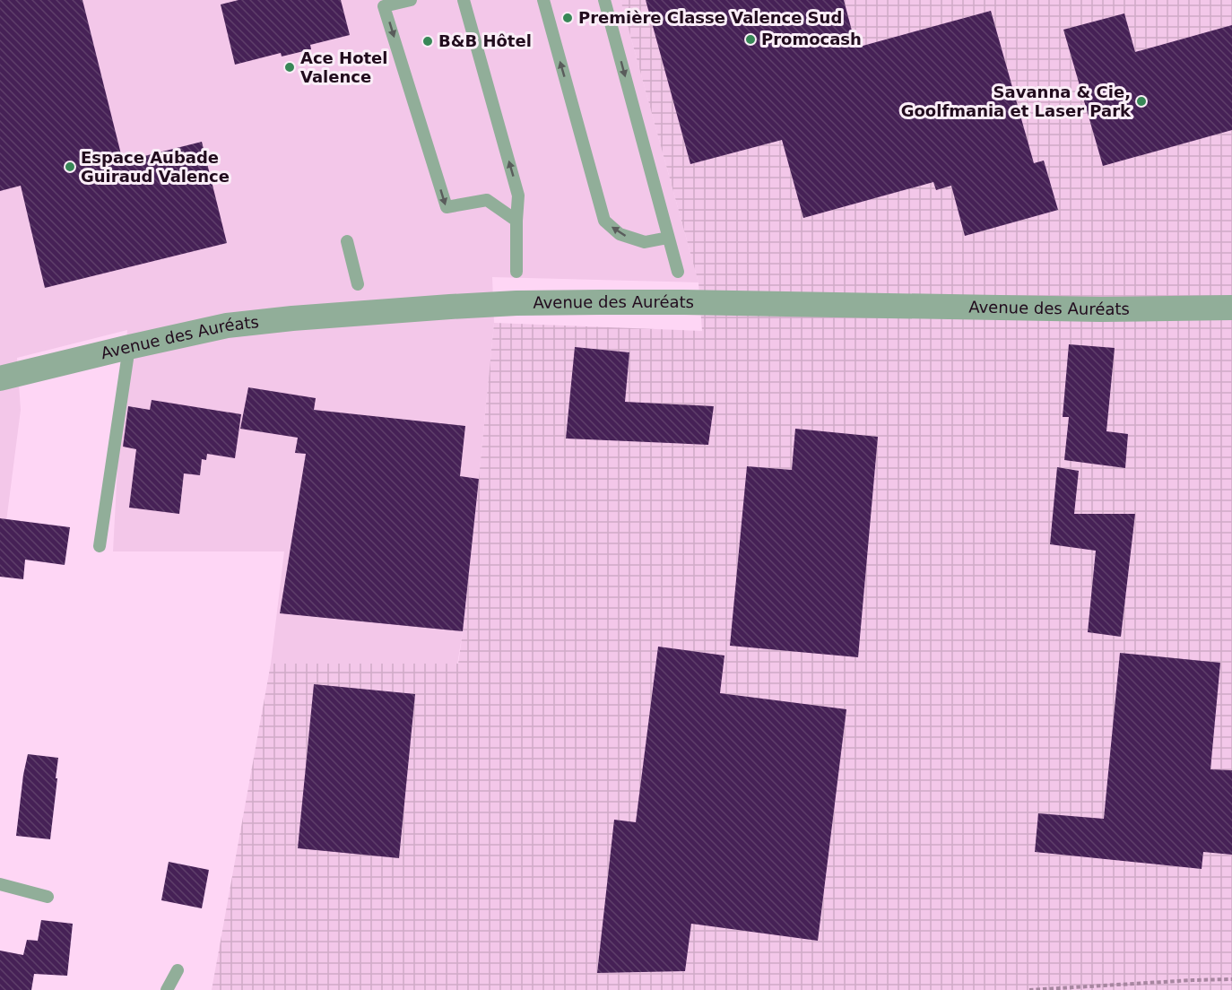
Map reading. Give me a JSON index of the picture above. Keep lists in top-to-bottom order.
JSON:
{
  "streets": {
    "street": ["Avenue des Auréats"]
  },
  "places": [
    "Première Classe Valence Sud",
    "Promocash",
    "B&B Hôtel",
    "Ace Hotel Valence",
    "Savanna & Cie, Goolfmania et Laser Park",
    "Espace Aubade Guiraud Valence"
  ]
}
